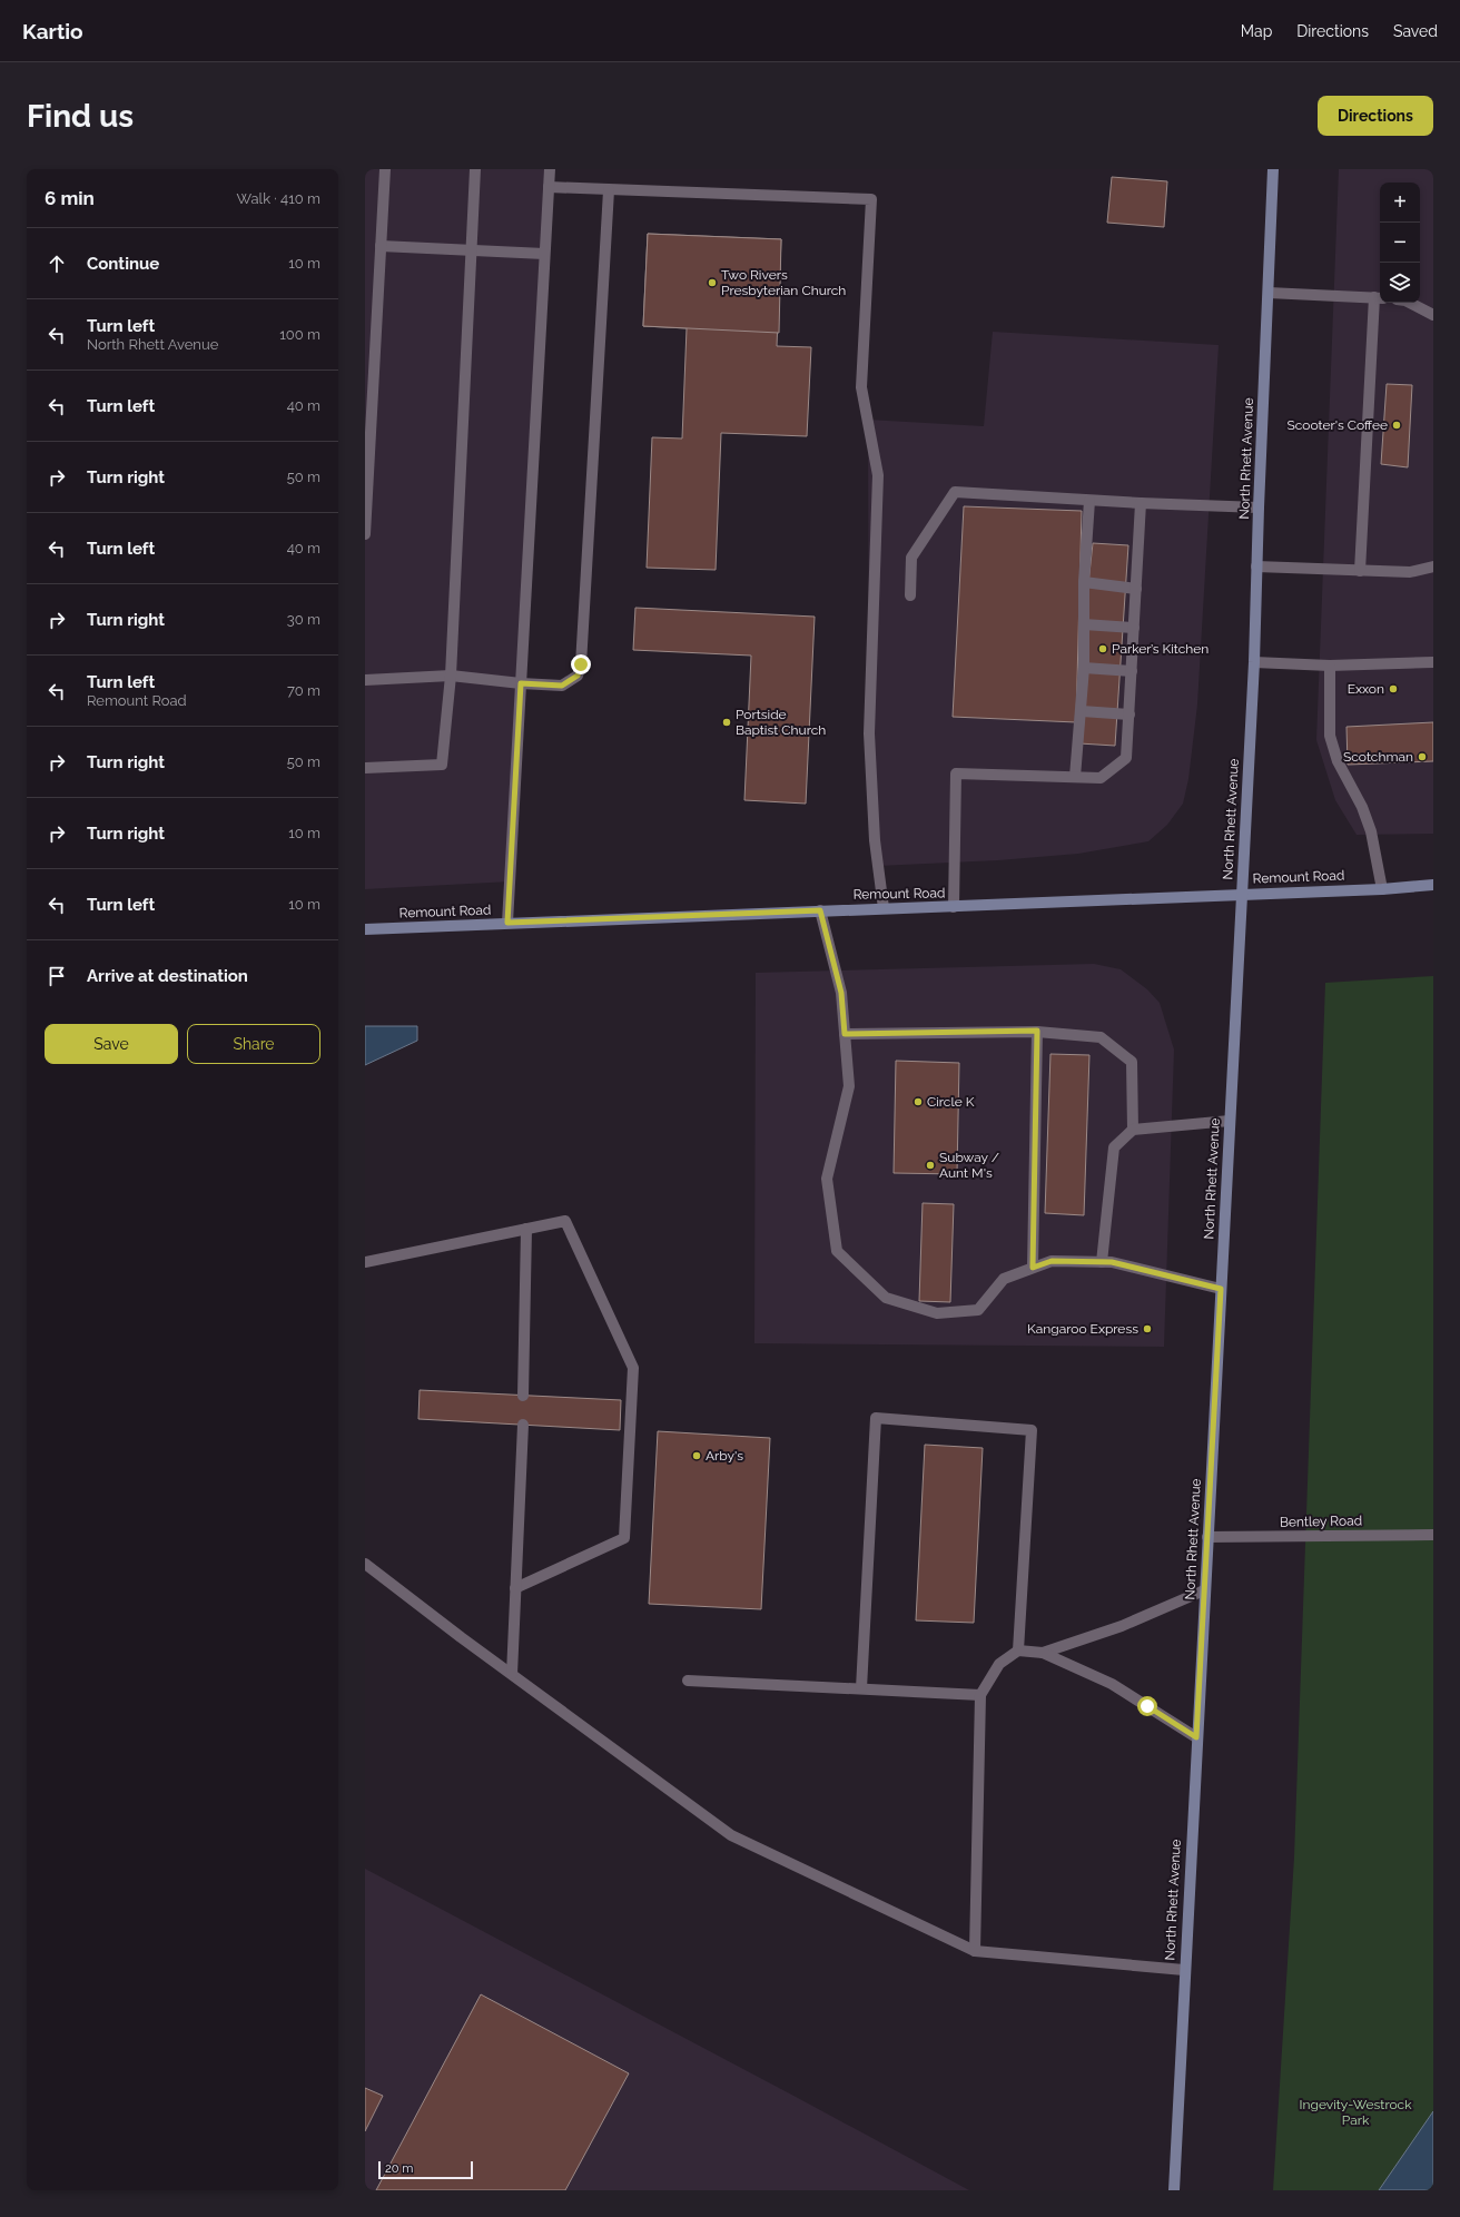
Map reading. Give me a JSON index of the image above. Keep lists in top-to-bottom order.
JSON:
{
  "streets": {
    "main road": ["North Rhett Avenue", "Remount Road"],
    "street": ["Bentley Road"]
  },
  "crossings": [
    ["North Rhett Avenue", "Remount Road"],
    ["North Rhett Avenue", "Bentley Road"]
  ],
  "parks": ["Ingevity-Westrock Park"],
  "places": [
    "Two Rivers Presbyterian Church",
    "Scooter's Coffee",
    "Parker’s Kitchen",
    "Exxon",
    "Portside Baptist Church",
    "Scotchman",
    "Circle K",
    "Subway / Aunt M's",
    "Kangaroo Express",
    "Arby's"
  ],
  "scale_bar": "20 m",
  "page": {
    "header": "Kartio",
    "nav": ["Map", "Directions", "Saved"],
    "buttons": [
      "Directions",
      ["Save", "Share"]
    ],
    "title": "Find us",
    "heading": ["6 min", "Walk · 410 m"],
    "map_buttons": ["+", "−"],
    "list": [
      ["Continue", "10 m"],
      ["Turn left", "North Rhett Avenue", "100 m"],
      ["Turn left", "40 m"],
      ["Turn right", "50 m"],
      ["Turn left", "40 m"],
      ["Turn right", "30 m"],
      ["Turn left", "Remount Road", "70 m"],
      ["Turn right", "50 m"],
      ["Turn right", "10 m"],
      ["Turn left", "10 m"],
      "Arrive at destination"
    ],
    "scale": "20 m"
  }
}
